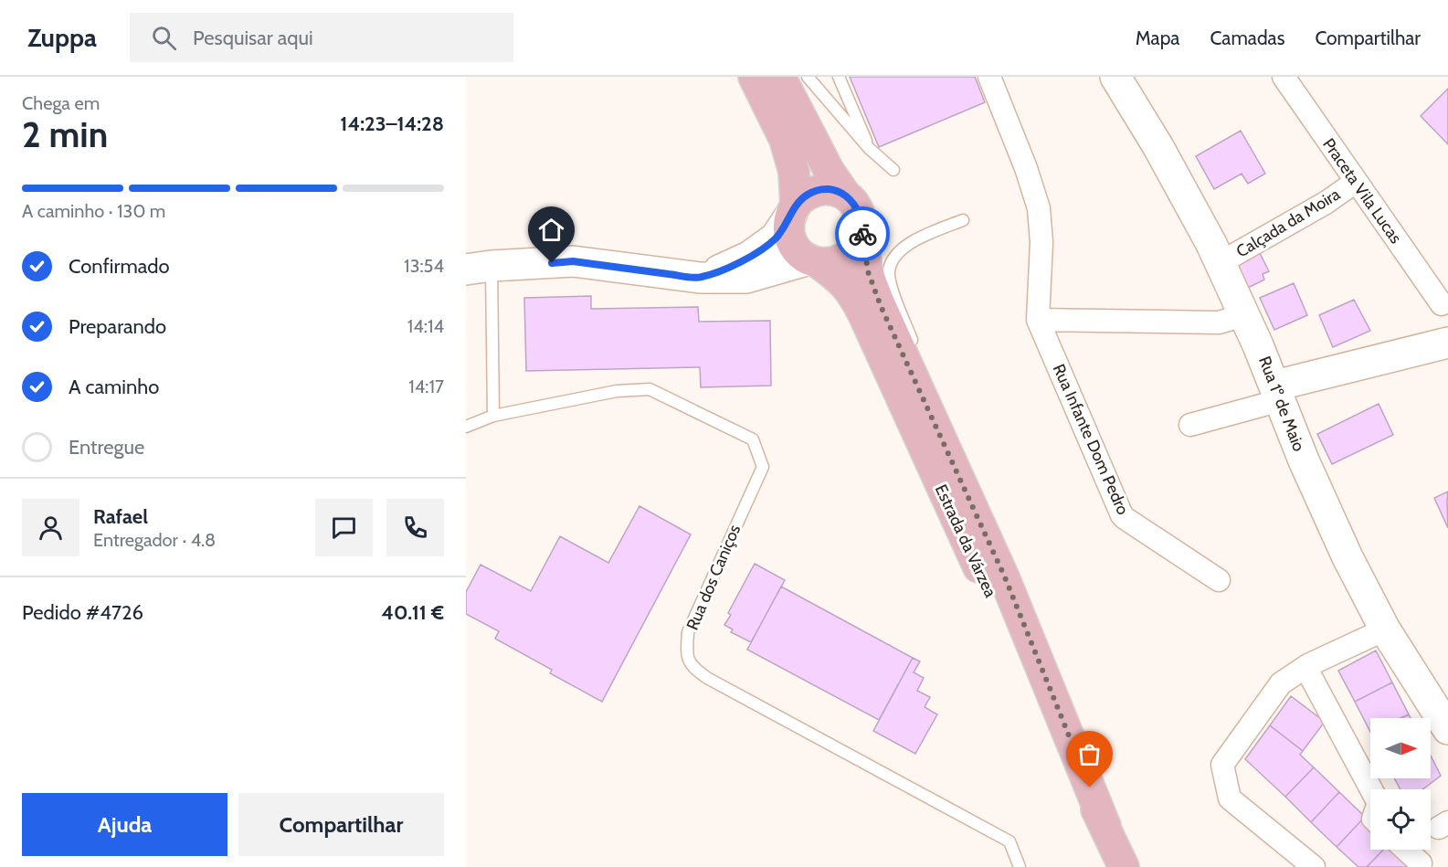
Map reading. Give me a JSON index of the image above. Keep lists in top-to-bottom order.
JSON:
{
  "streets": {
    "main road": ["Estrada da Várzea"],
    "street": [
      "Praceta Vila Lucas",
      "Calçada da Moira",
      "Rua 1º de Maio",
      "Rua Infante Dom Pedro"
    ],
    "lane": ["Rua dos Caniços"]
  },
  "crossings": [
    ["Praceta Vila Lucas", "Calçada da Moira"],
    ["Calçada da Moira", "Rua 1º de Maio"]
  ],
  "north": "right",
  "page": {
    "header": "Zuppa",
    "search": "Pesquisar aqui",
    "nav": ["Mapa", "Camadas", "Compartilhar"],
    "heading": ["2 min", "Chega em", "14:23–14:28"],
    "panel": [
      "Rafael",
      "Entregador · 4.8",
      "Pedido #4726",
      "40.11 €"
    ],
    "bar": "A caminho · 130 m",
    "list": [
      ["Confirmado", "13:54"],
      ["Preparando", "14:14"],
      ["A caminho", "14:17"],
      "Entregue"
    ],
    "buttons": ["Ajuda", "Compartilhar"]
  }
}
